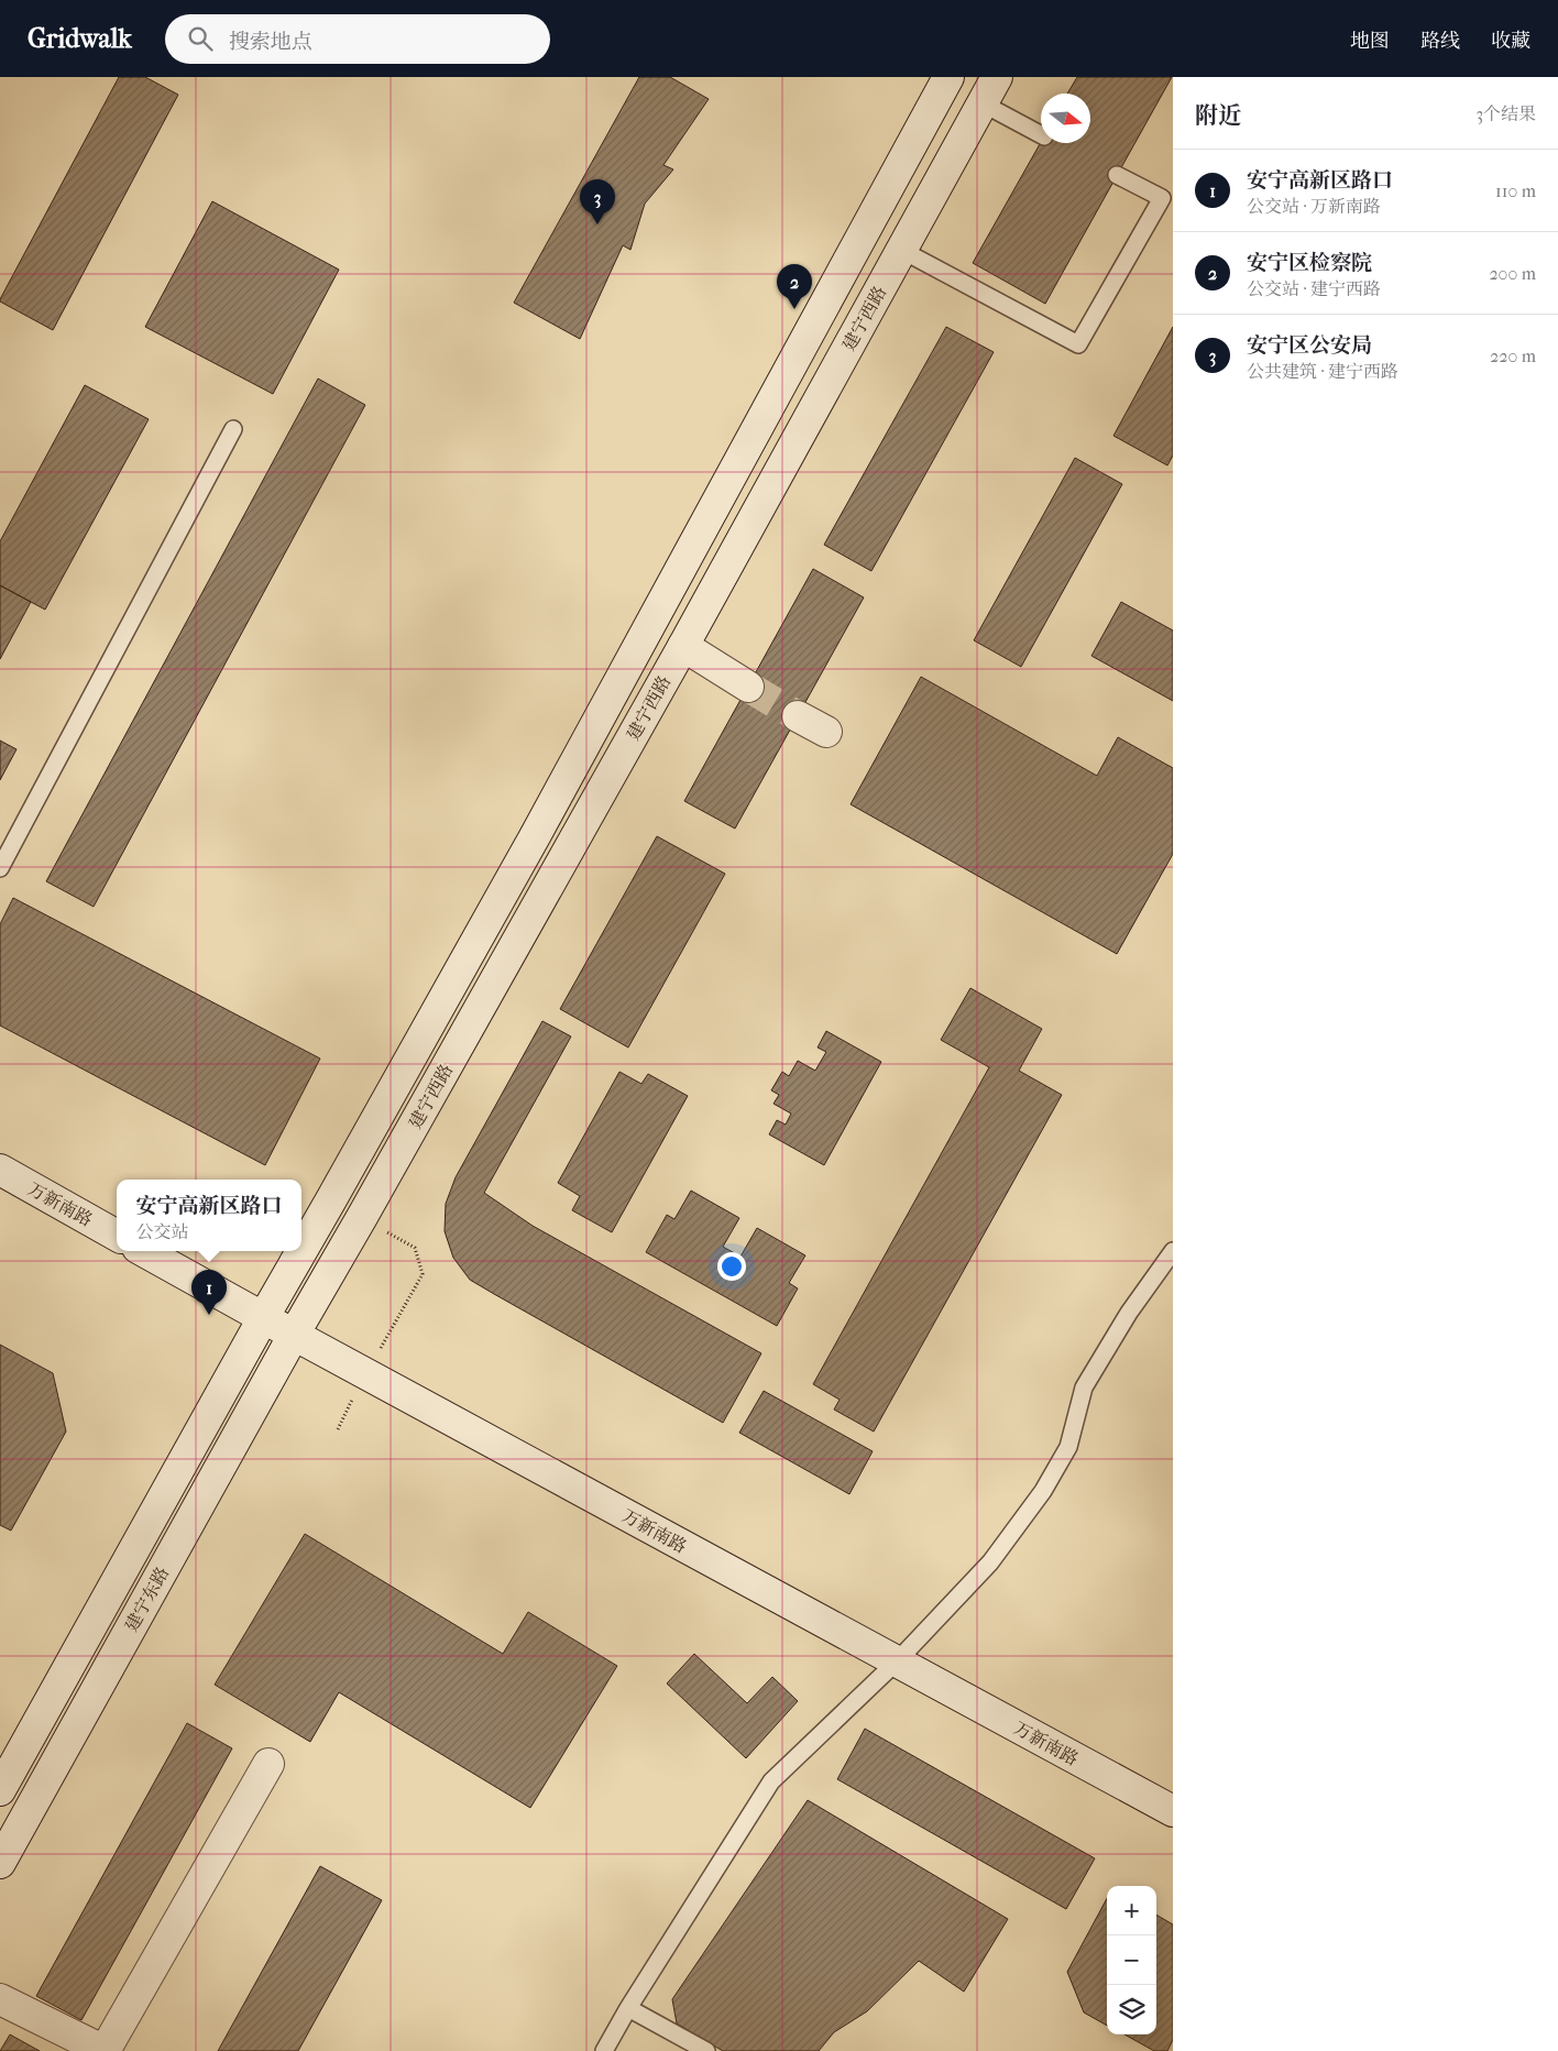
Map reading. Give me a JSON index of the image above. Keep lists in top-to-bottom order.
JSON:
{
  "streets": {
    "main road": ["建宁西路", "万新南路", "建宁东路"]
  },
  "crossings": [
    ["建宁西路", "万新南路"],
    ["建宁西路", "建宁东路"],
    ["万新南路", "建宁东路"]
  ],
  "north": "right",
  "page": {
    "header": "Gridwalk",
    "search": "搜索地点",
    "nav": ["地图", "路线", "收藏"],
    "heading": ["附近", "3个结果"],
    "list": [
      {
        "mark": "1",
        "name": "安宁高新区路口",
        "note": "公交站 · 万新南路",
        "value": "110 m"
      },
      {
        "mark": "2",
        "name": "安宁区检察院",
        "note": "公交站 · 建宁西路",
        "value": "200 m"
      },
      {
        "mark": "3",
        "name": "安宁区公安局",
        "note": "公共建筑 · 建宁西路",
        "value": "220 m"
      }
    ],
    "pins": ["3", "2", "1"],
    "popup": ["安宁高新区路口", "公交站"],
    "map_buttons": ["+", "−"]
  }
}
